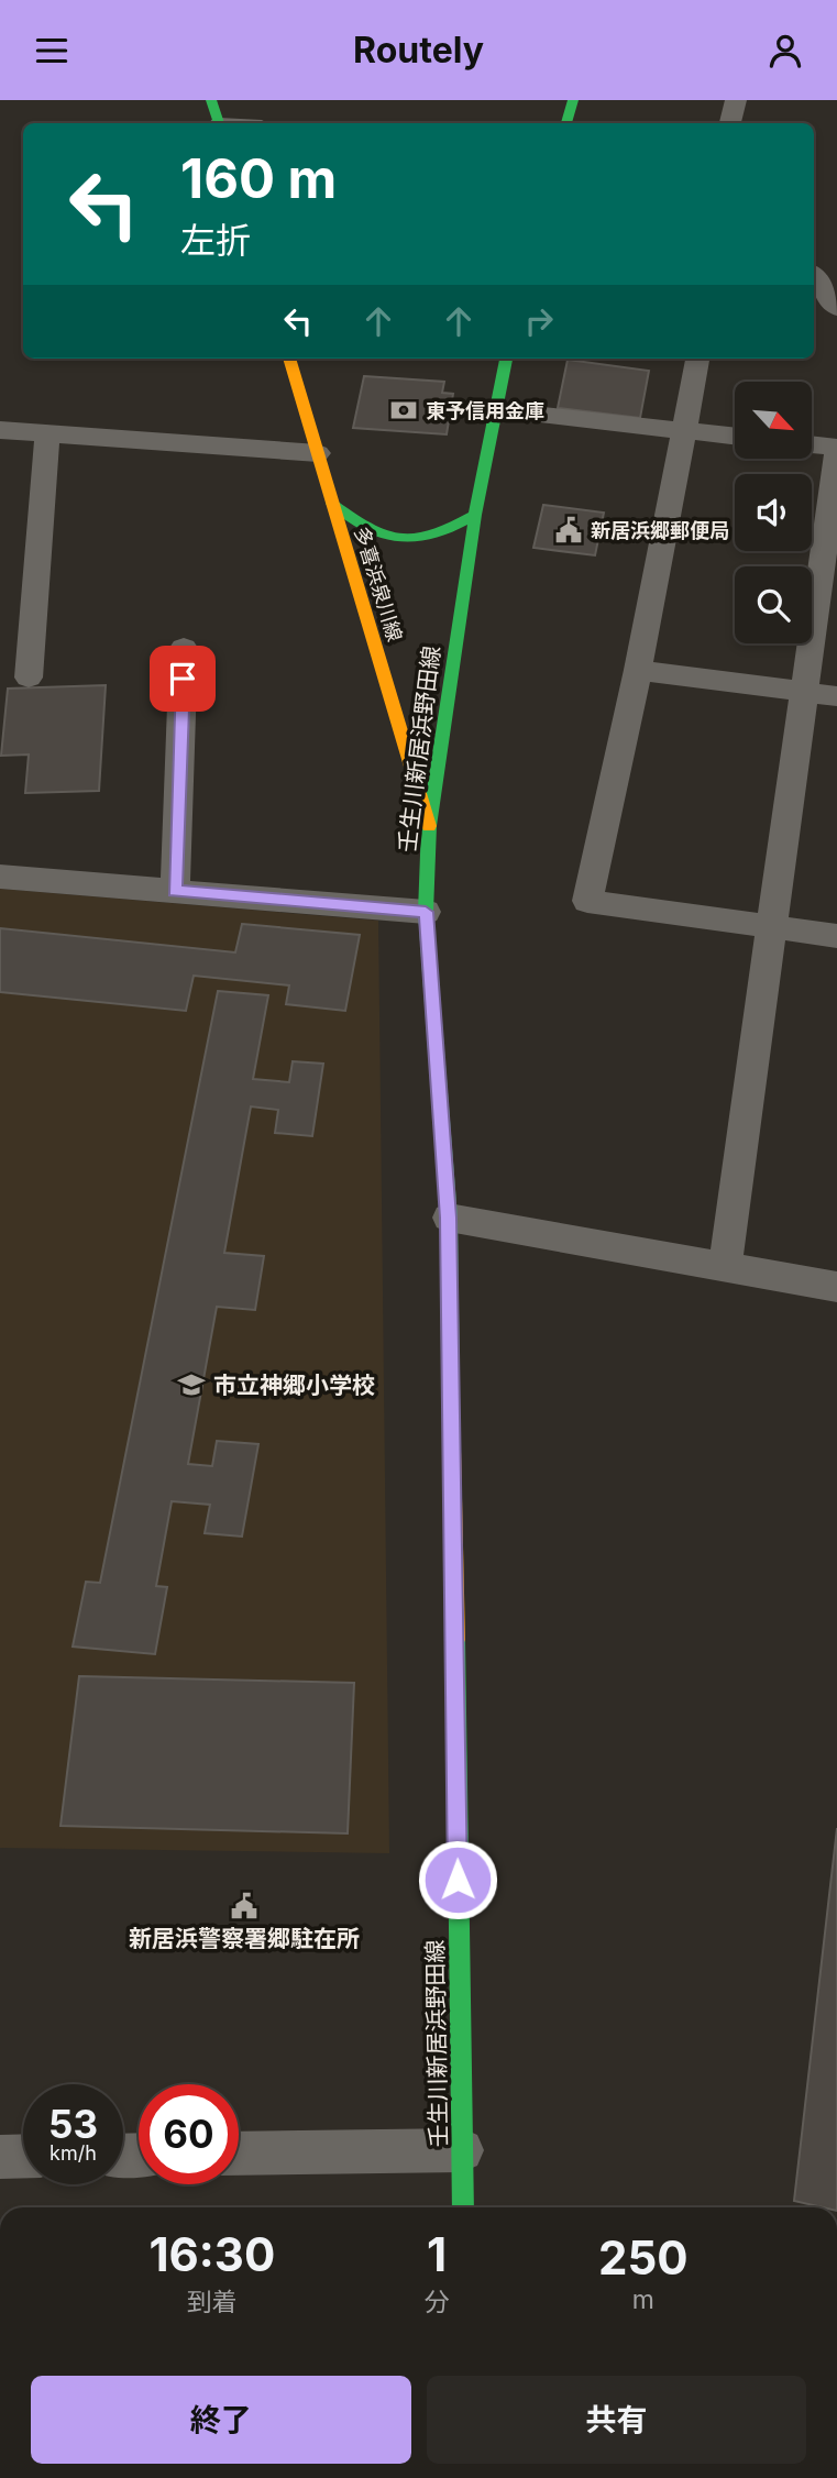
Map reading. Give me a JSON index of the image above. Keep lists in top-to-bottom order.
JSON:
{
  "streets": {
    "main road": ["多喜浜泉川線", "壬生川新居浜野田線"]
  },
  "crossings": [
    ["多喜浜泉川線", "壬生川新居浜野田線"]
  ],
  "places": {
    "bank": ["東予信用金庫"],
    "public building": ["新居浜郷郵便局", "新居浜警察署郷駐在所"],
    "school or university": ["市立神郷小学校"]
  },
  "north": "bottom right",
  "page": {
    "header": "Routely",
    "turn": ["160 m", "左折"],
    "speed": "53 km/h",
    "limit": "60",
    "eta": [
      "16:30",
      "到着",
      "1",
      "分",
      "250",
      "m"
    ],
    "buttons": ["終了", "共有"]
  }
}
